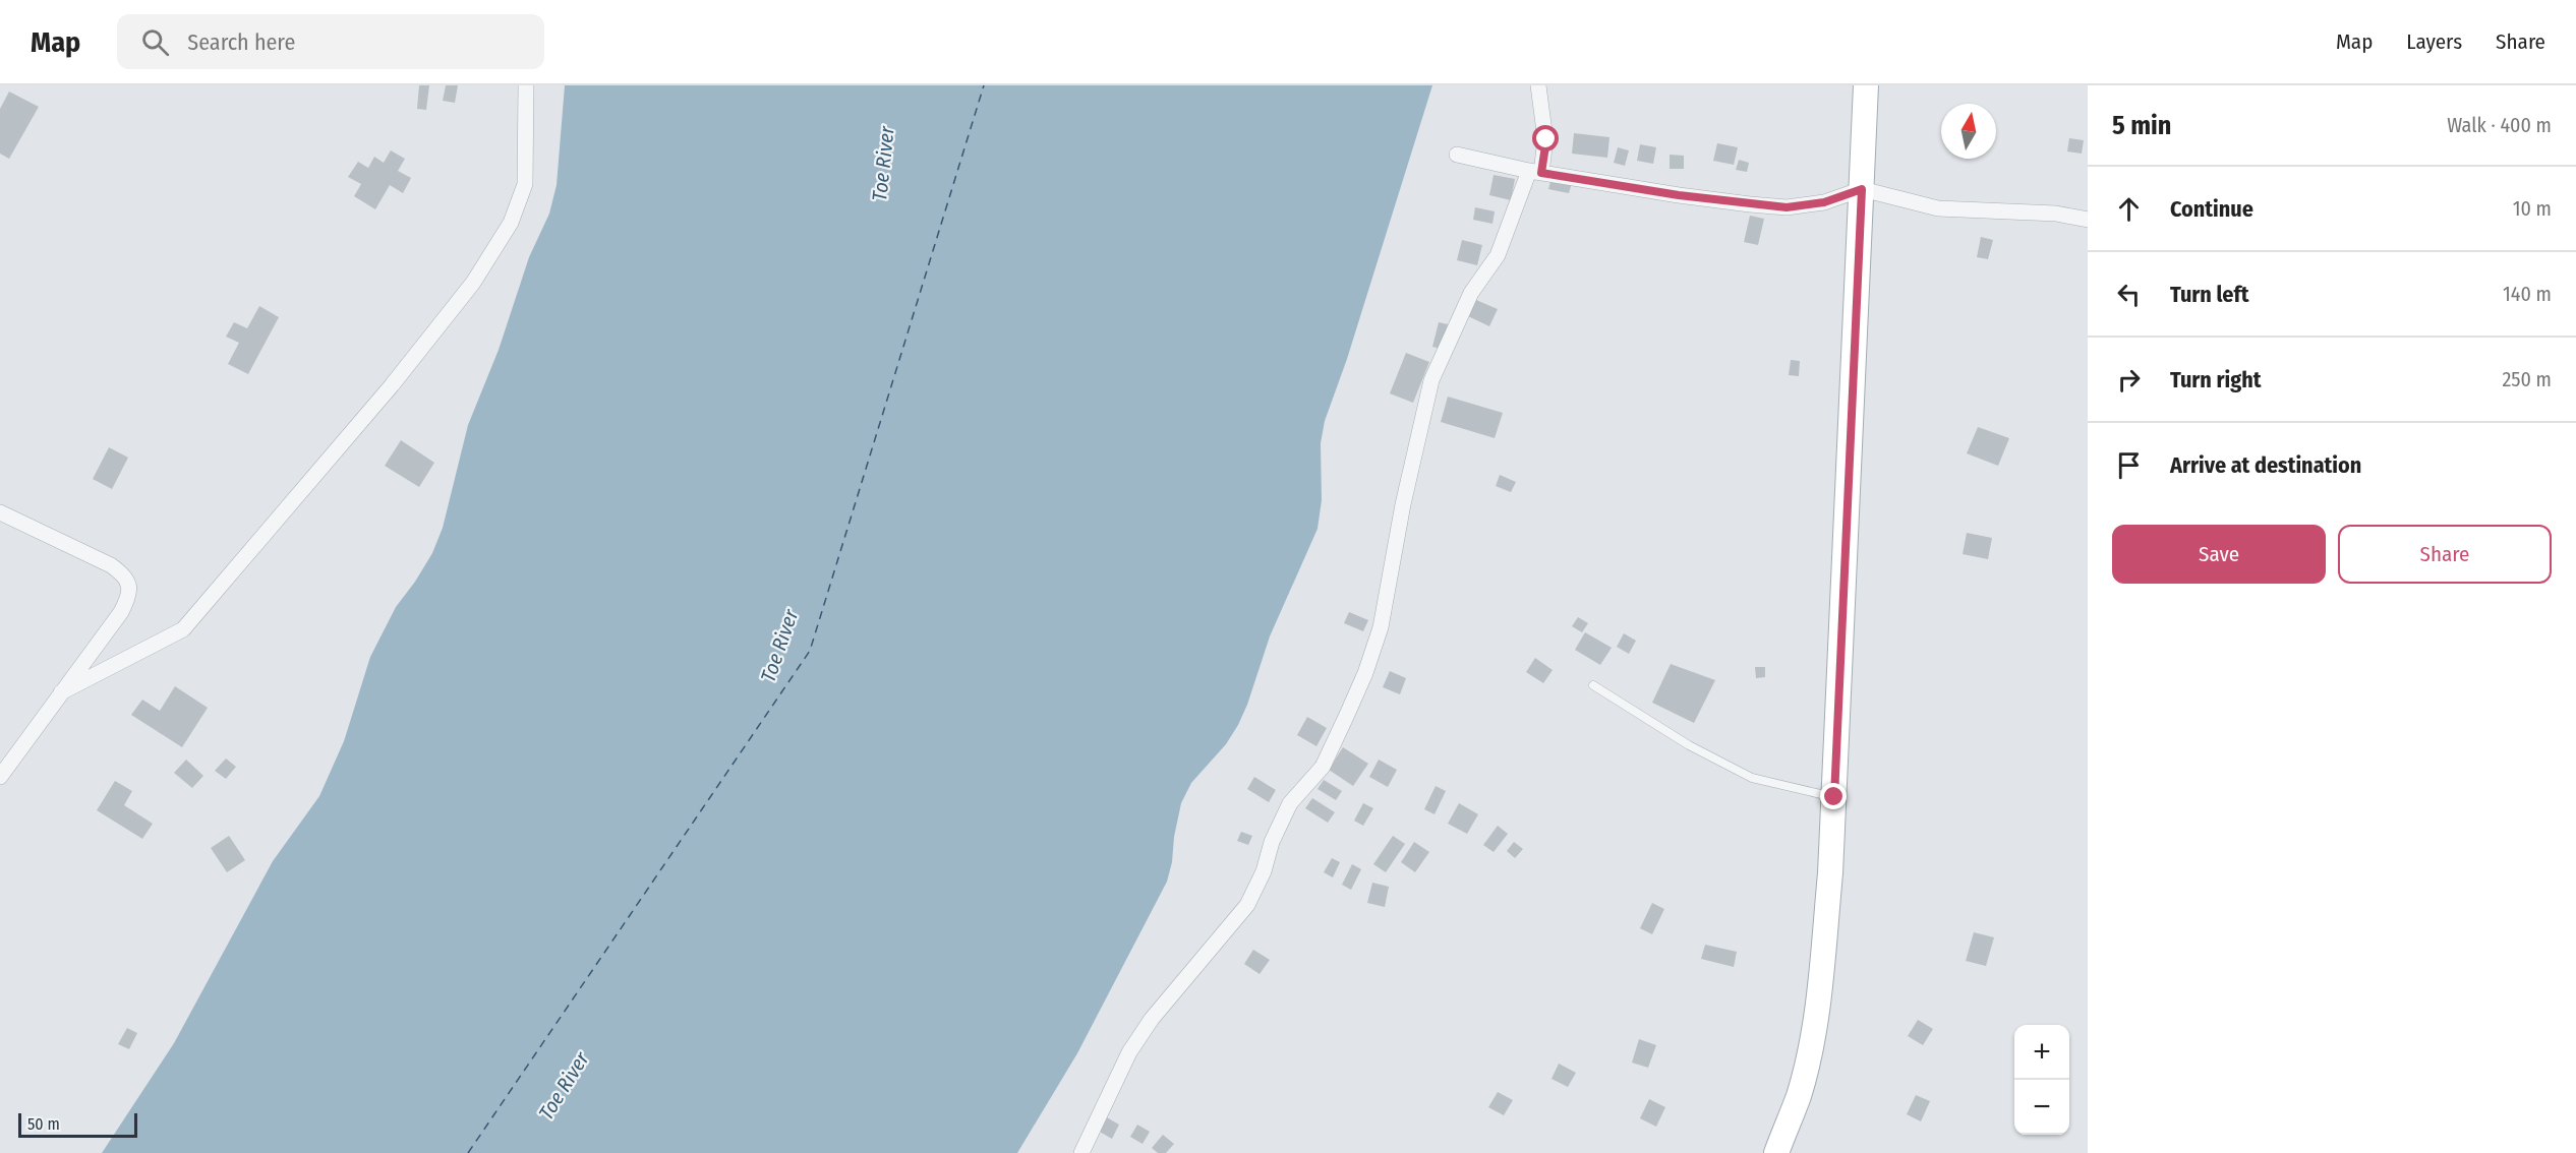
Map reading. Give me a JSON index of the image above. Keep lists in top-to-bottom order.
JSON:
{
  "water": ["Toe River"],
  "scale_bar": "50 m",
  "north": "top",
  "page": {
    "header": "Map",
    "search": "Search here",
    "nav": ["Map", "Layers", "Share"],
    "heading": ["5 min", "Walk · 400 m"],
    "list": [
      ["Continue", "10 m"],
      ["Turn left", "140 m"],
      ["Turn right", "250 m"],
      "Arrive at destination"
    ],
    "buttons": ["Save", "Share"],
    "map_buttons": ["+", "−"],
    "scale": "50 m"
  }
}
